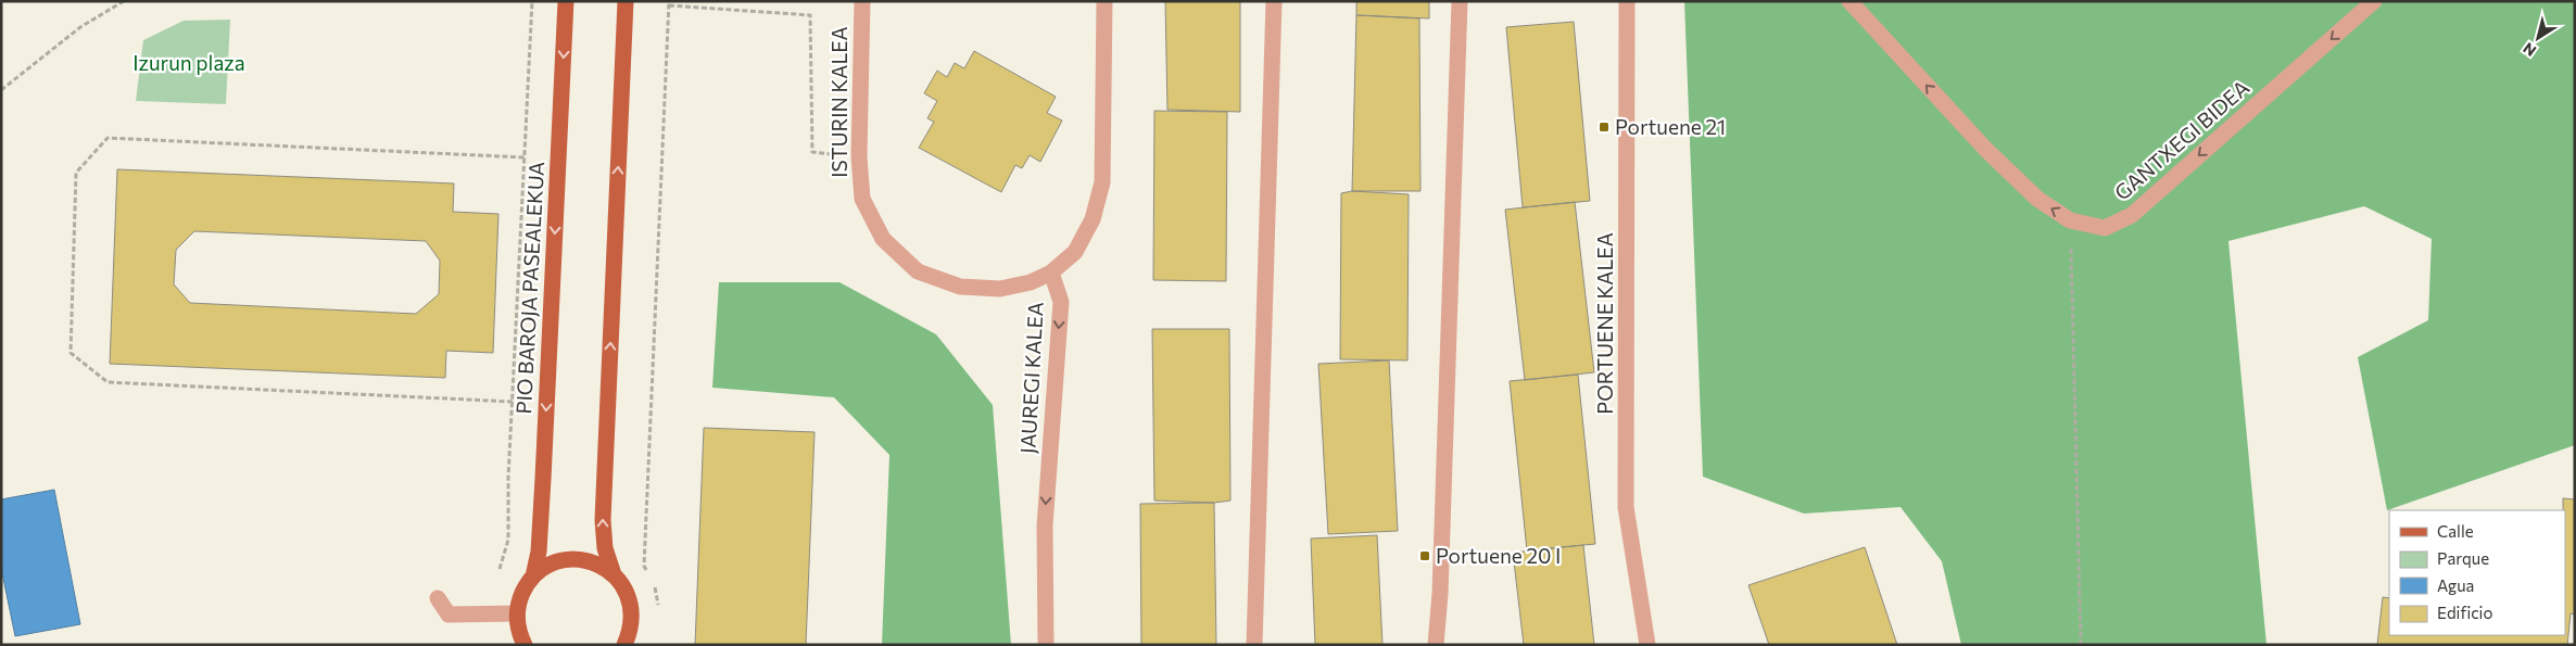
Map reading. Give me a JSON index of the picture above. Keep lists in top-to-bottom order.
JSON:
{
  "streets": {
    "main road": ["PIO BAROJA PASEALEKUA"],
    "street": [
      "ISTURIN KALEA",
      "GANTXEGI BIDEA",
      "PORTUENE KALEA",
      "JAUREGI KALEA"
    ]
  },
  "crossings": [
    ["ISTURIN KALEA", "JAUREGI KALEA"]
  ],
  "one_way": ["JAUREGI KALEA"],
  "parks": ["Izurun plaza"],
  "places": {
    "transit": ["Portuene 21", "Portuene 20 I"]
  },
  "legend": [
    "Calle",
    "Parque",
    "Agua",
    "Edificio"
  ],
  "north": "bottom left"
}
